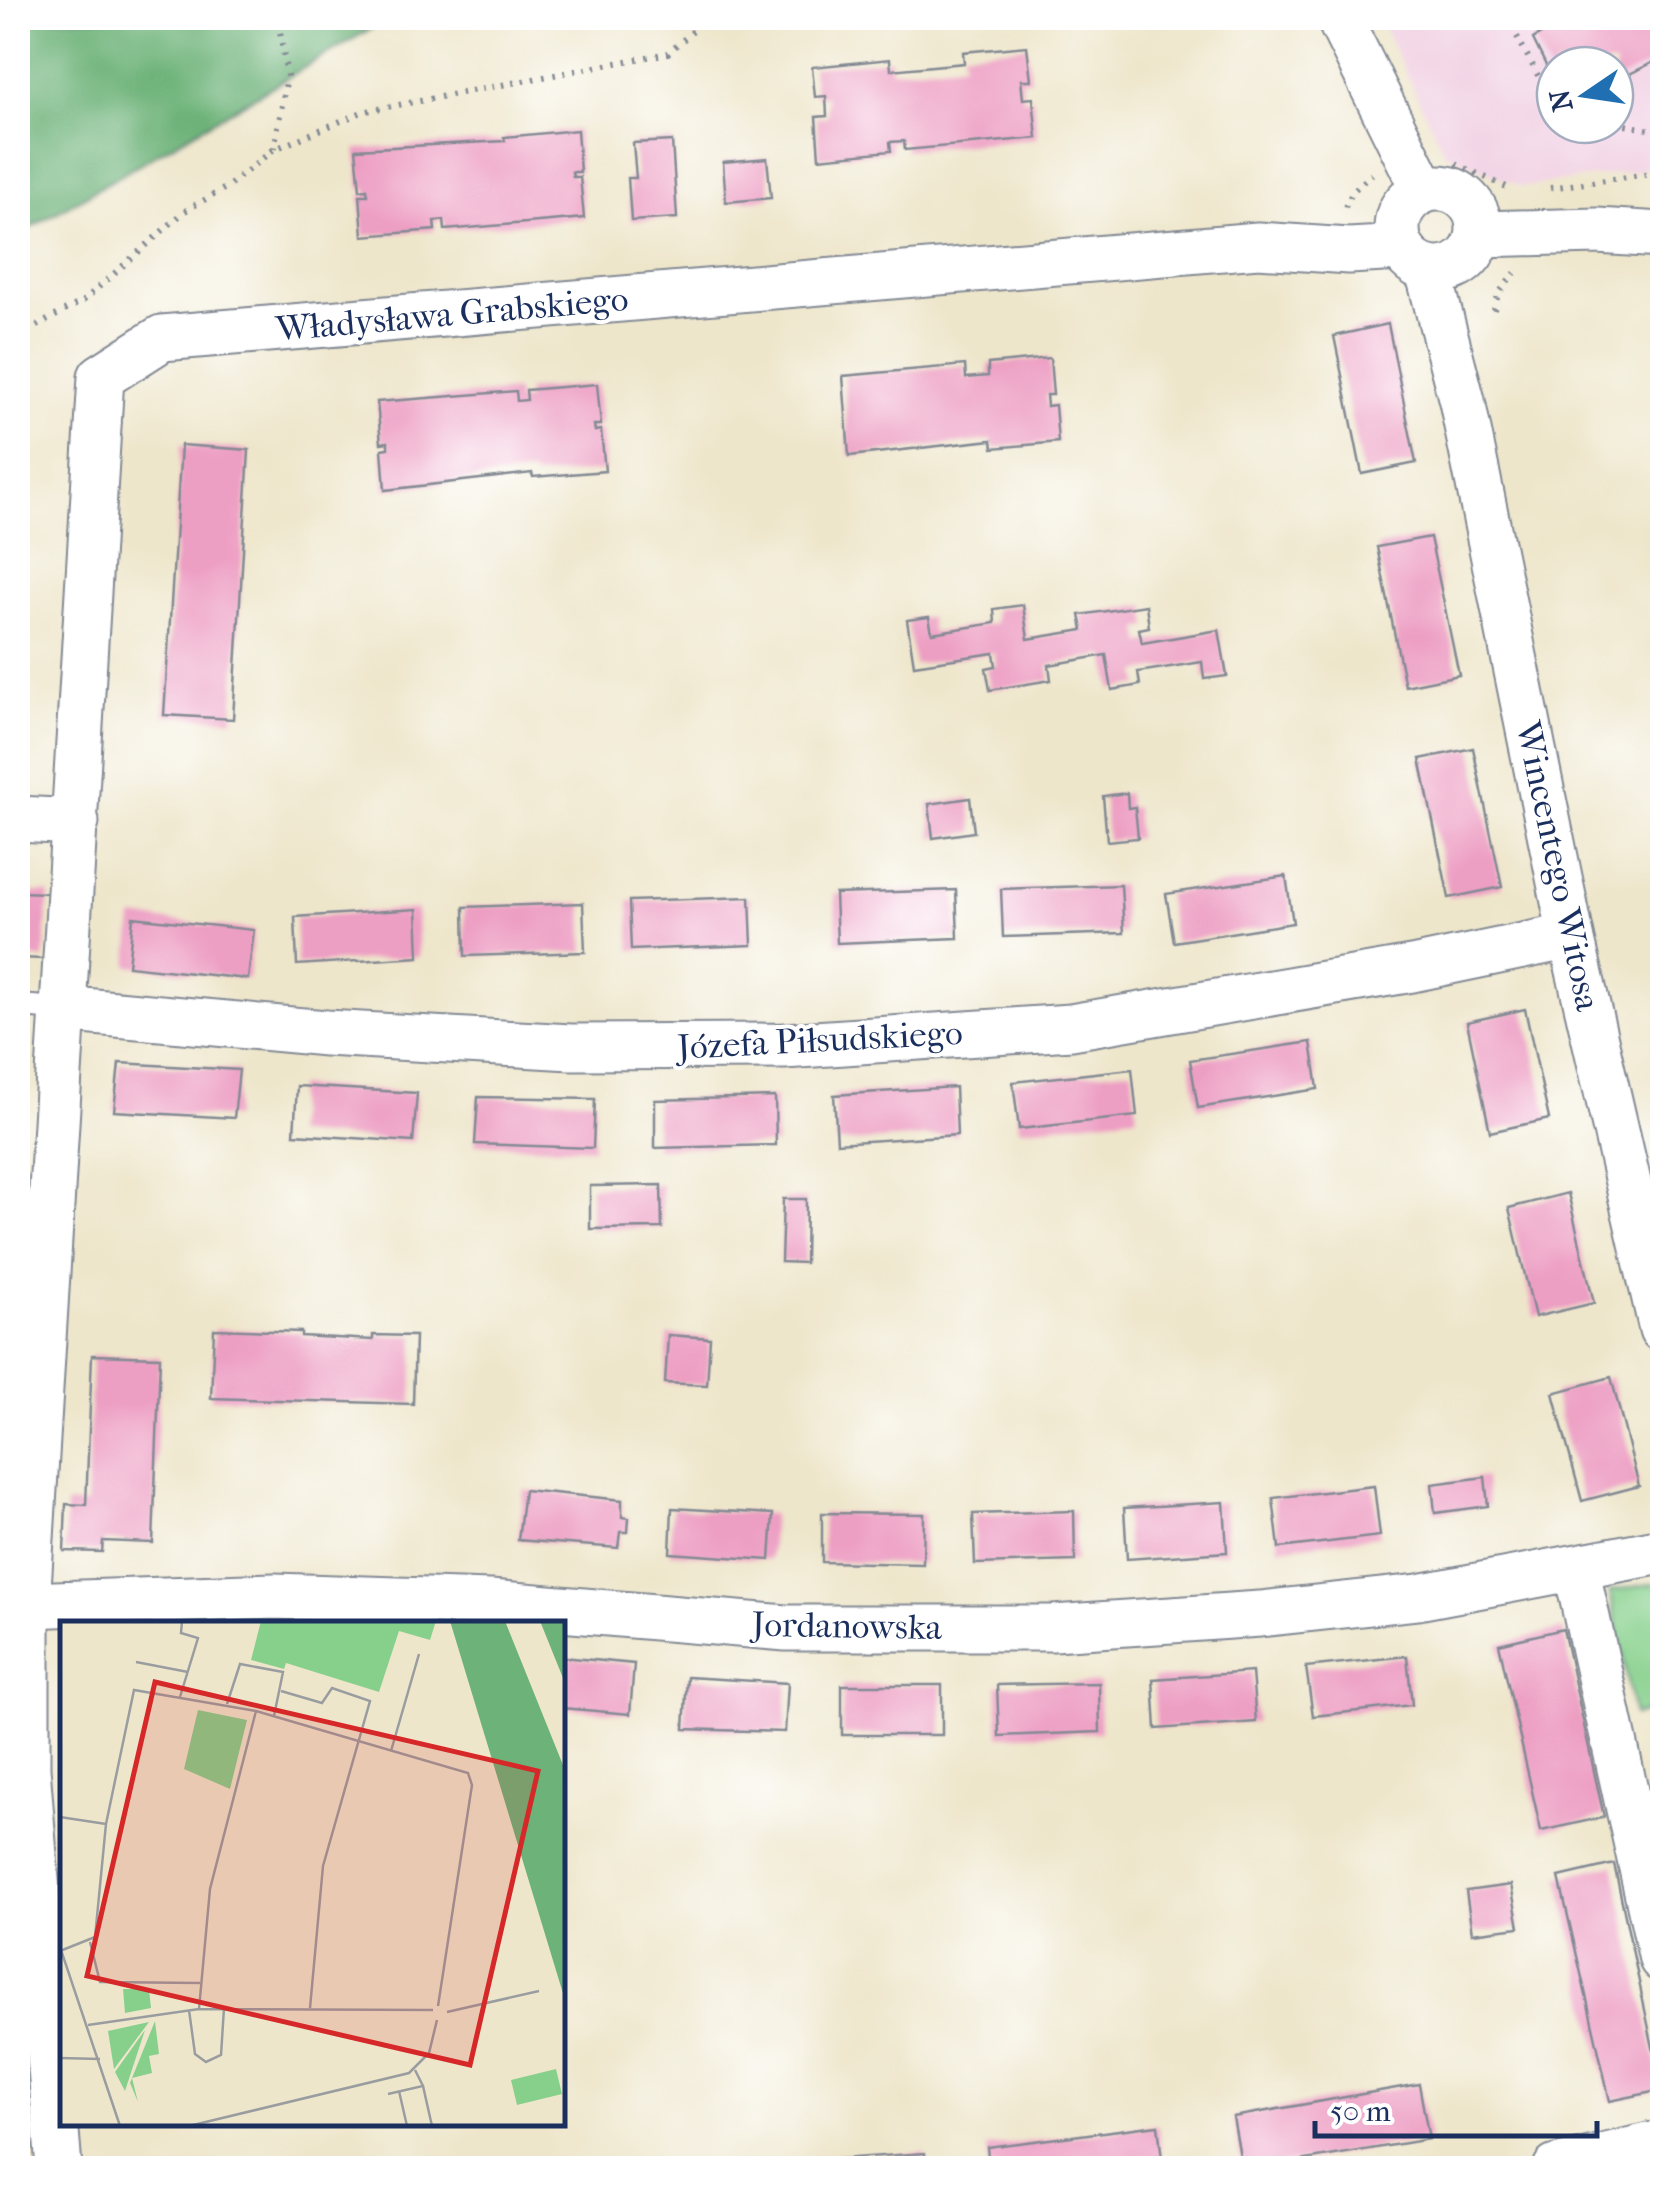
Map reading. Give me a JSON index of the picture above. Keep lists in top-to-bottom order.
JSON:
{
  "streets": {
    "street": [
      "Władysława Grabskiego",
      "Wincentego Witosa",
      "Józefa Piłsudskiego",
      "Jordanowska"
    ]
  },
  "crossings": [
    ["Władysława Grabskiego", "Wincentego Witosa"],
    ["Władysława Grabskiego", "Józefa Piłsudskiego"],
    ["Władysława Grabskiego", "Jordanowska"],
    ["Wincentego Witosa", "Józefa Piłsudskiego"]
  ],
  "scale_bar": "50 m",
  "north": "left"
}
